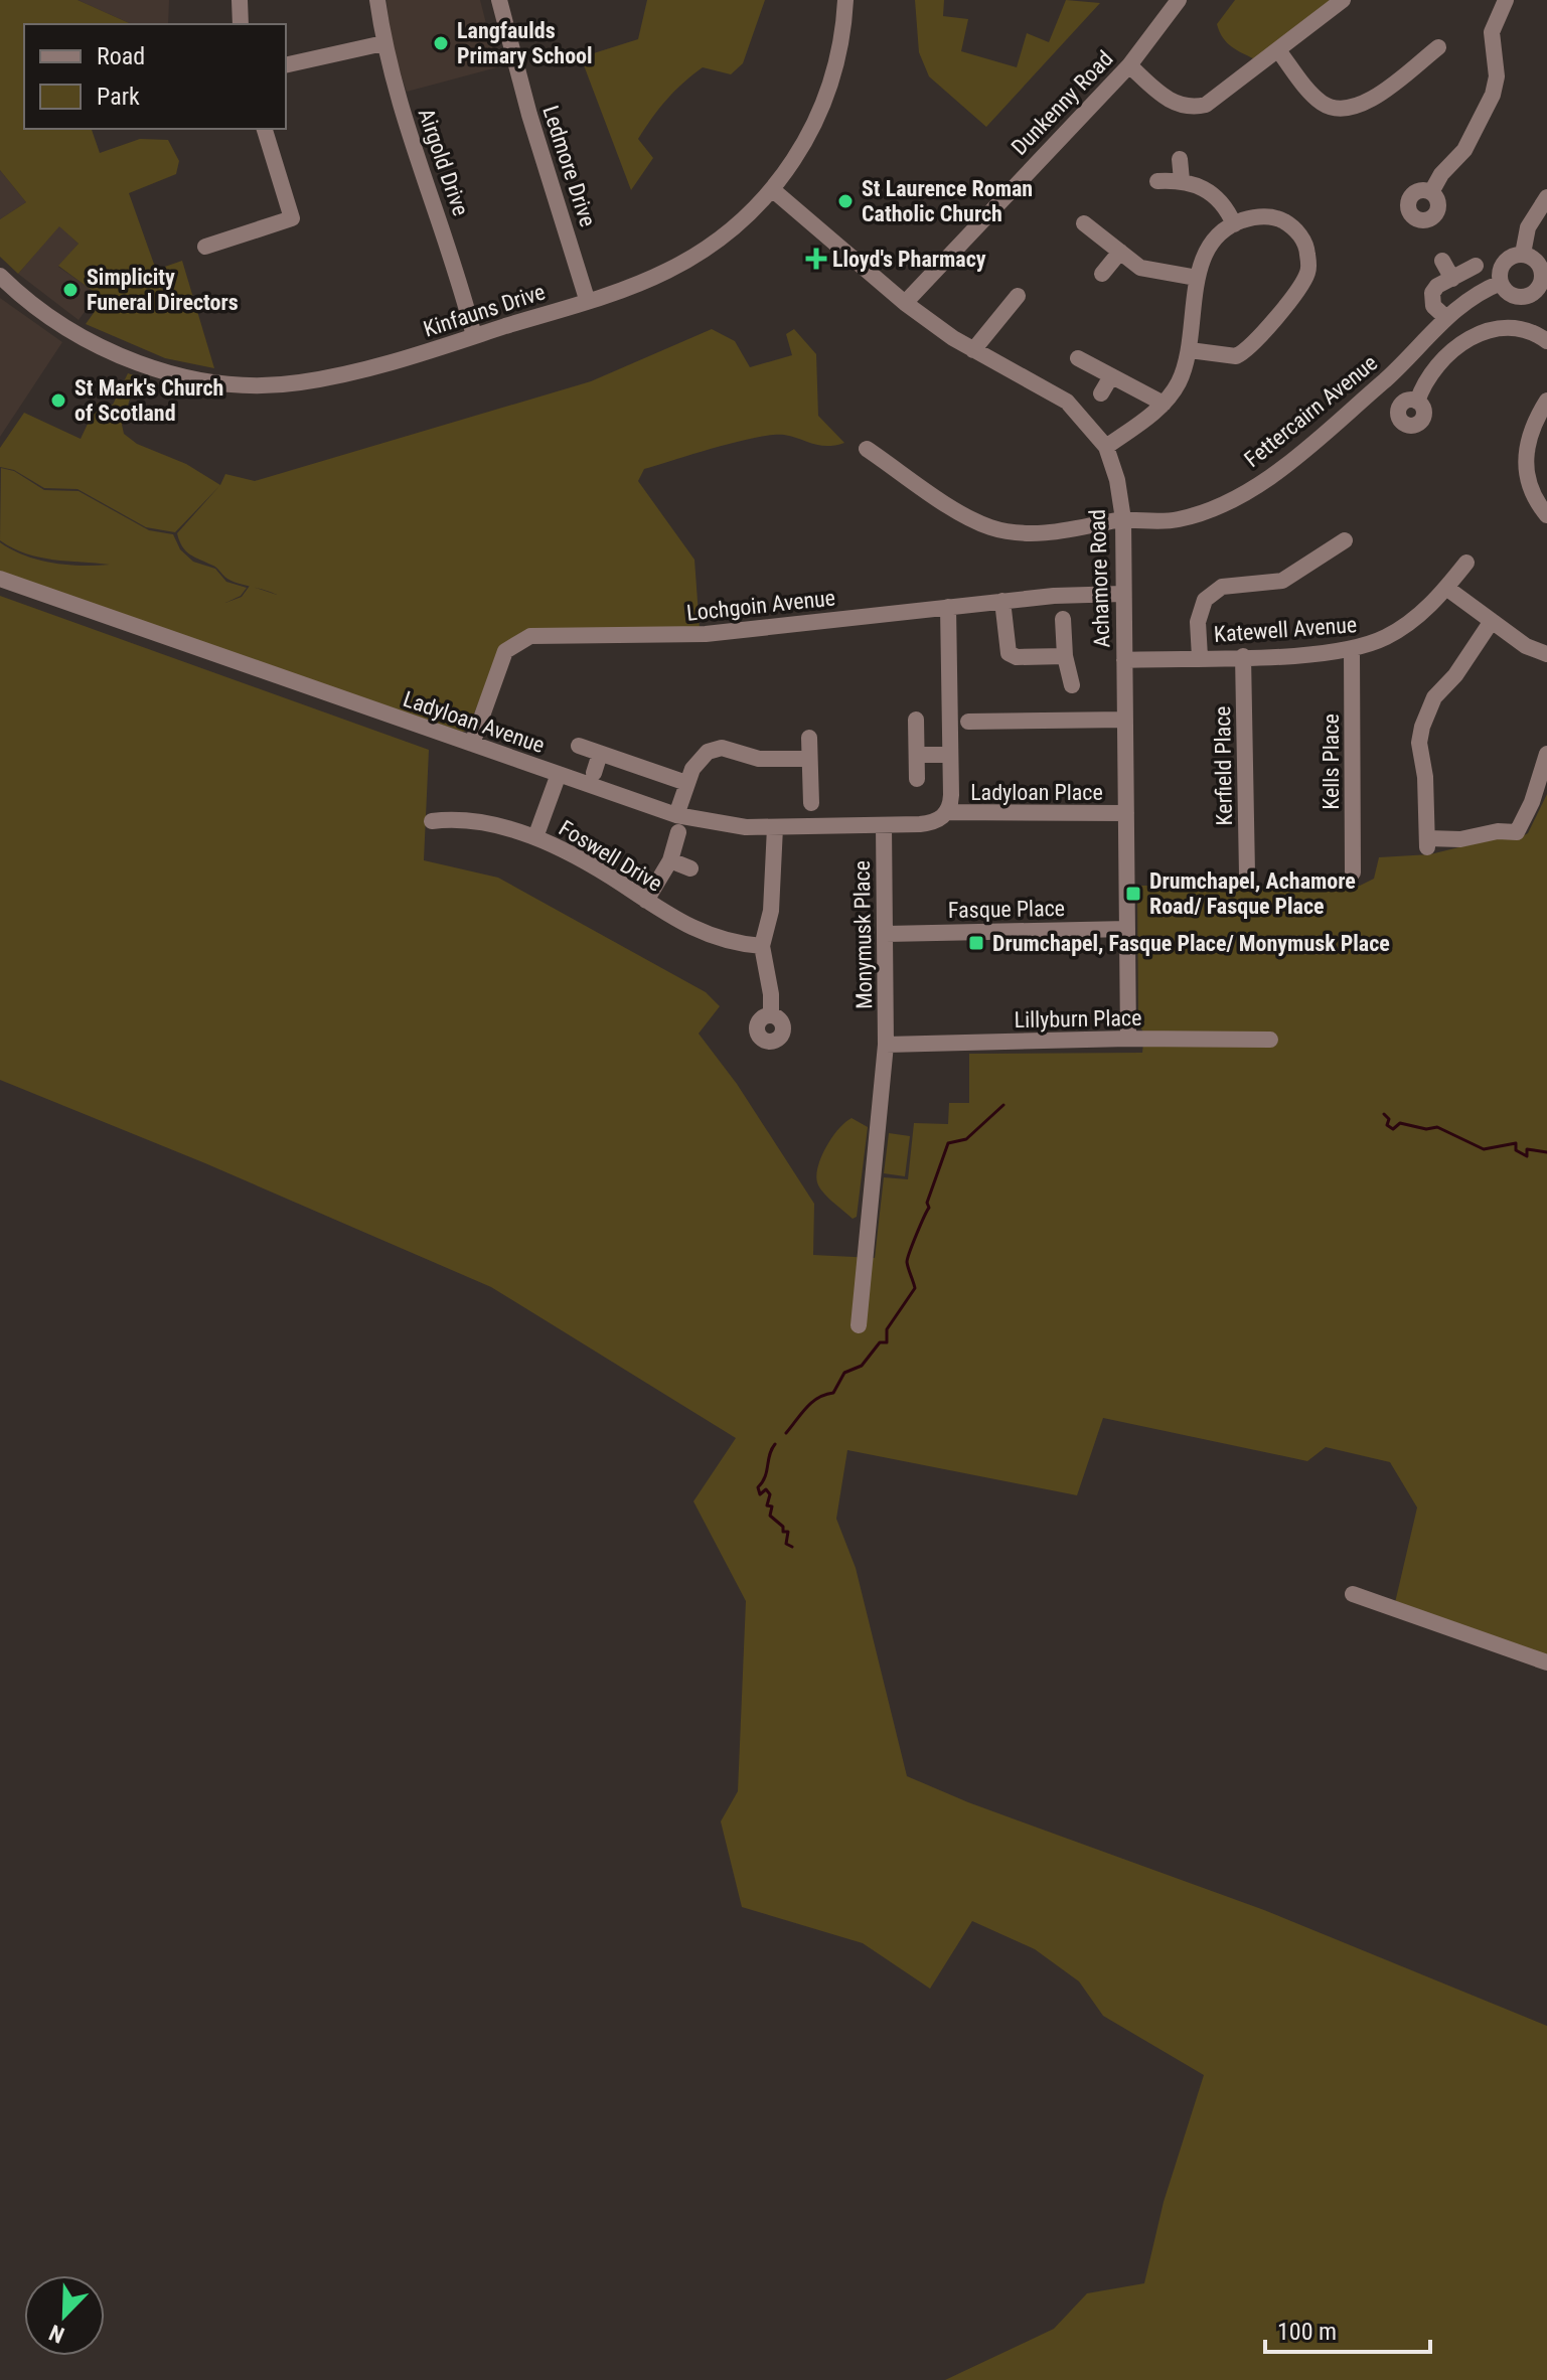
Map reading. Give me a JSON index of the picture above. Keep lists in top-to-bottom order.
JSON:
{
  "streets": {
    "street": [
      "Dunkenny Road",
      "Airgold Drive",
      "Ledmore Drive",
      "Kinfauns Drive",
      "Fettercairn Avenue",
      "Achamore Road",
      "Lochgoin Avenue",
      "Katewell Avenue",
      "Ladyloan Avenue",
      "Kells Place",
      "Kerfield Place",
      "Ladyloan Place",
      "Foswell Drive",
      "Fasque Place",
      "Monymusk Place",
      "Lillyburn Place"
    ]
  },
  "crossings": [
    ["Dunkenny Road", "Achamore Road"],
    ["Airgold Drive", "Kinfauns Drive"],
    ["Ledmore Drive", "Kinfauns Drive"],
    ["Kinfauns Drive", "Achamore Road"],
    ["Fettercairn Avenue", "Achamore Road"],
    ["Achamore Road", "Lochgoin Avenue"],
    ["Achamore Road", "Katewell Avenue"],
    ["Achamore Road", "Ladyloan Place"],
    ["Achamore Road", "Fasque Place"],
    ["Achamore Road", "Lillyburn Place"],
    ["Lochgoin Avenue", "Ladyloan Avenue"],
    ["Katewell Avenue", "Kells Place"],
    ["Katewell Avenue", "Kerfield Place"],
    ["Ladyloan Avenue", "Ladyloan Place"],
    ["Ladyloan Avenue", "Monymusk Place"],
    ["Fasque Place", "Monymusk Place"],
    ["Monymusk Place", "Lillyburn Place"]
  ],
  "places": {
    "other": [
      "Langfaulds Primary School",
      "St Laurence Roman Catholic Church",
      "Simplicity Funeral Directors",
      "St Mark's Church of Scotland"
    ],
    "health": ["Lloyd's Pharmacy"],
    "transit": ["Drumchapel, Achamore Road/ Fasque Place", "Drumchapel, Fasque Place/ Monymusk Place"]
  },
  "legend": ["Road", "Park"],
  "scale_bar": "100 m",
  "north": "bottom left"
}
